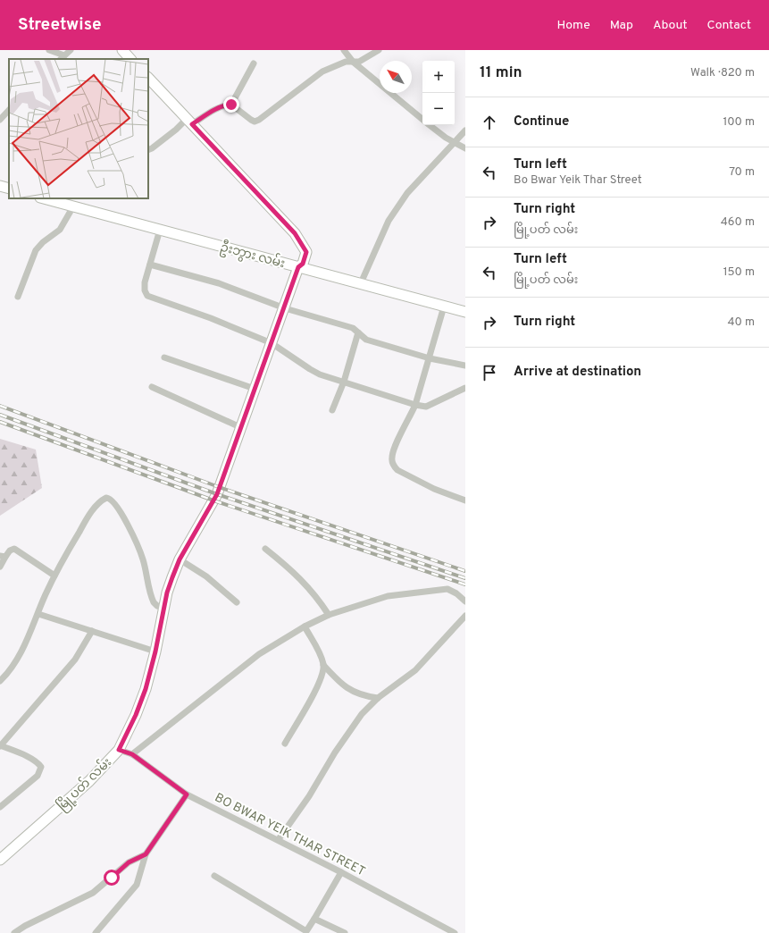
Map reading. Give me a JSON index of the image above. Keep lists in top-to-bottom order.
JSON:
{
  "streets": {
    "street": ["ဦးဘွား လမ်း", "မြို့ပတ် လမ်း", "BO BWAR YEIK THAR STREET"]
  },
  "crossings": [
    ["ဦးဘွား လမ်း", "မြို့ပတ် လမ်း"],
    ["မြို့ပတ် လမ်း", "BO BWAR YEIK THAR STREET"]
  ],
  "north": "top left",
  "page": {
    "header": "Streetwise",
    "nav": [
      "Home",
      "Map",
      "About",
      "Contact"
    ],
    "heading": ["11 min", "Walk · 820 m"],
    "map_buttons": ["+", "−"],
    "list": [
      ["Continue", "100 m"],
      ["Turn left", "Bo Bwar Yeik Thar Street", "70 m"],
      ["Turn right", "မြို့ပတ် လမ်း", "460 m"],
      ["Turn left", "မြို့ပတ် လမ်း", "150 m"],
      ["Turn right", "40 m"],
      "Arrive at destination"
    ]
  }
}
